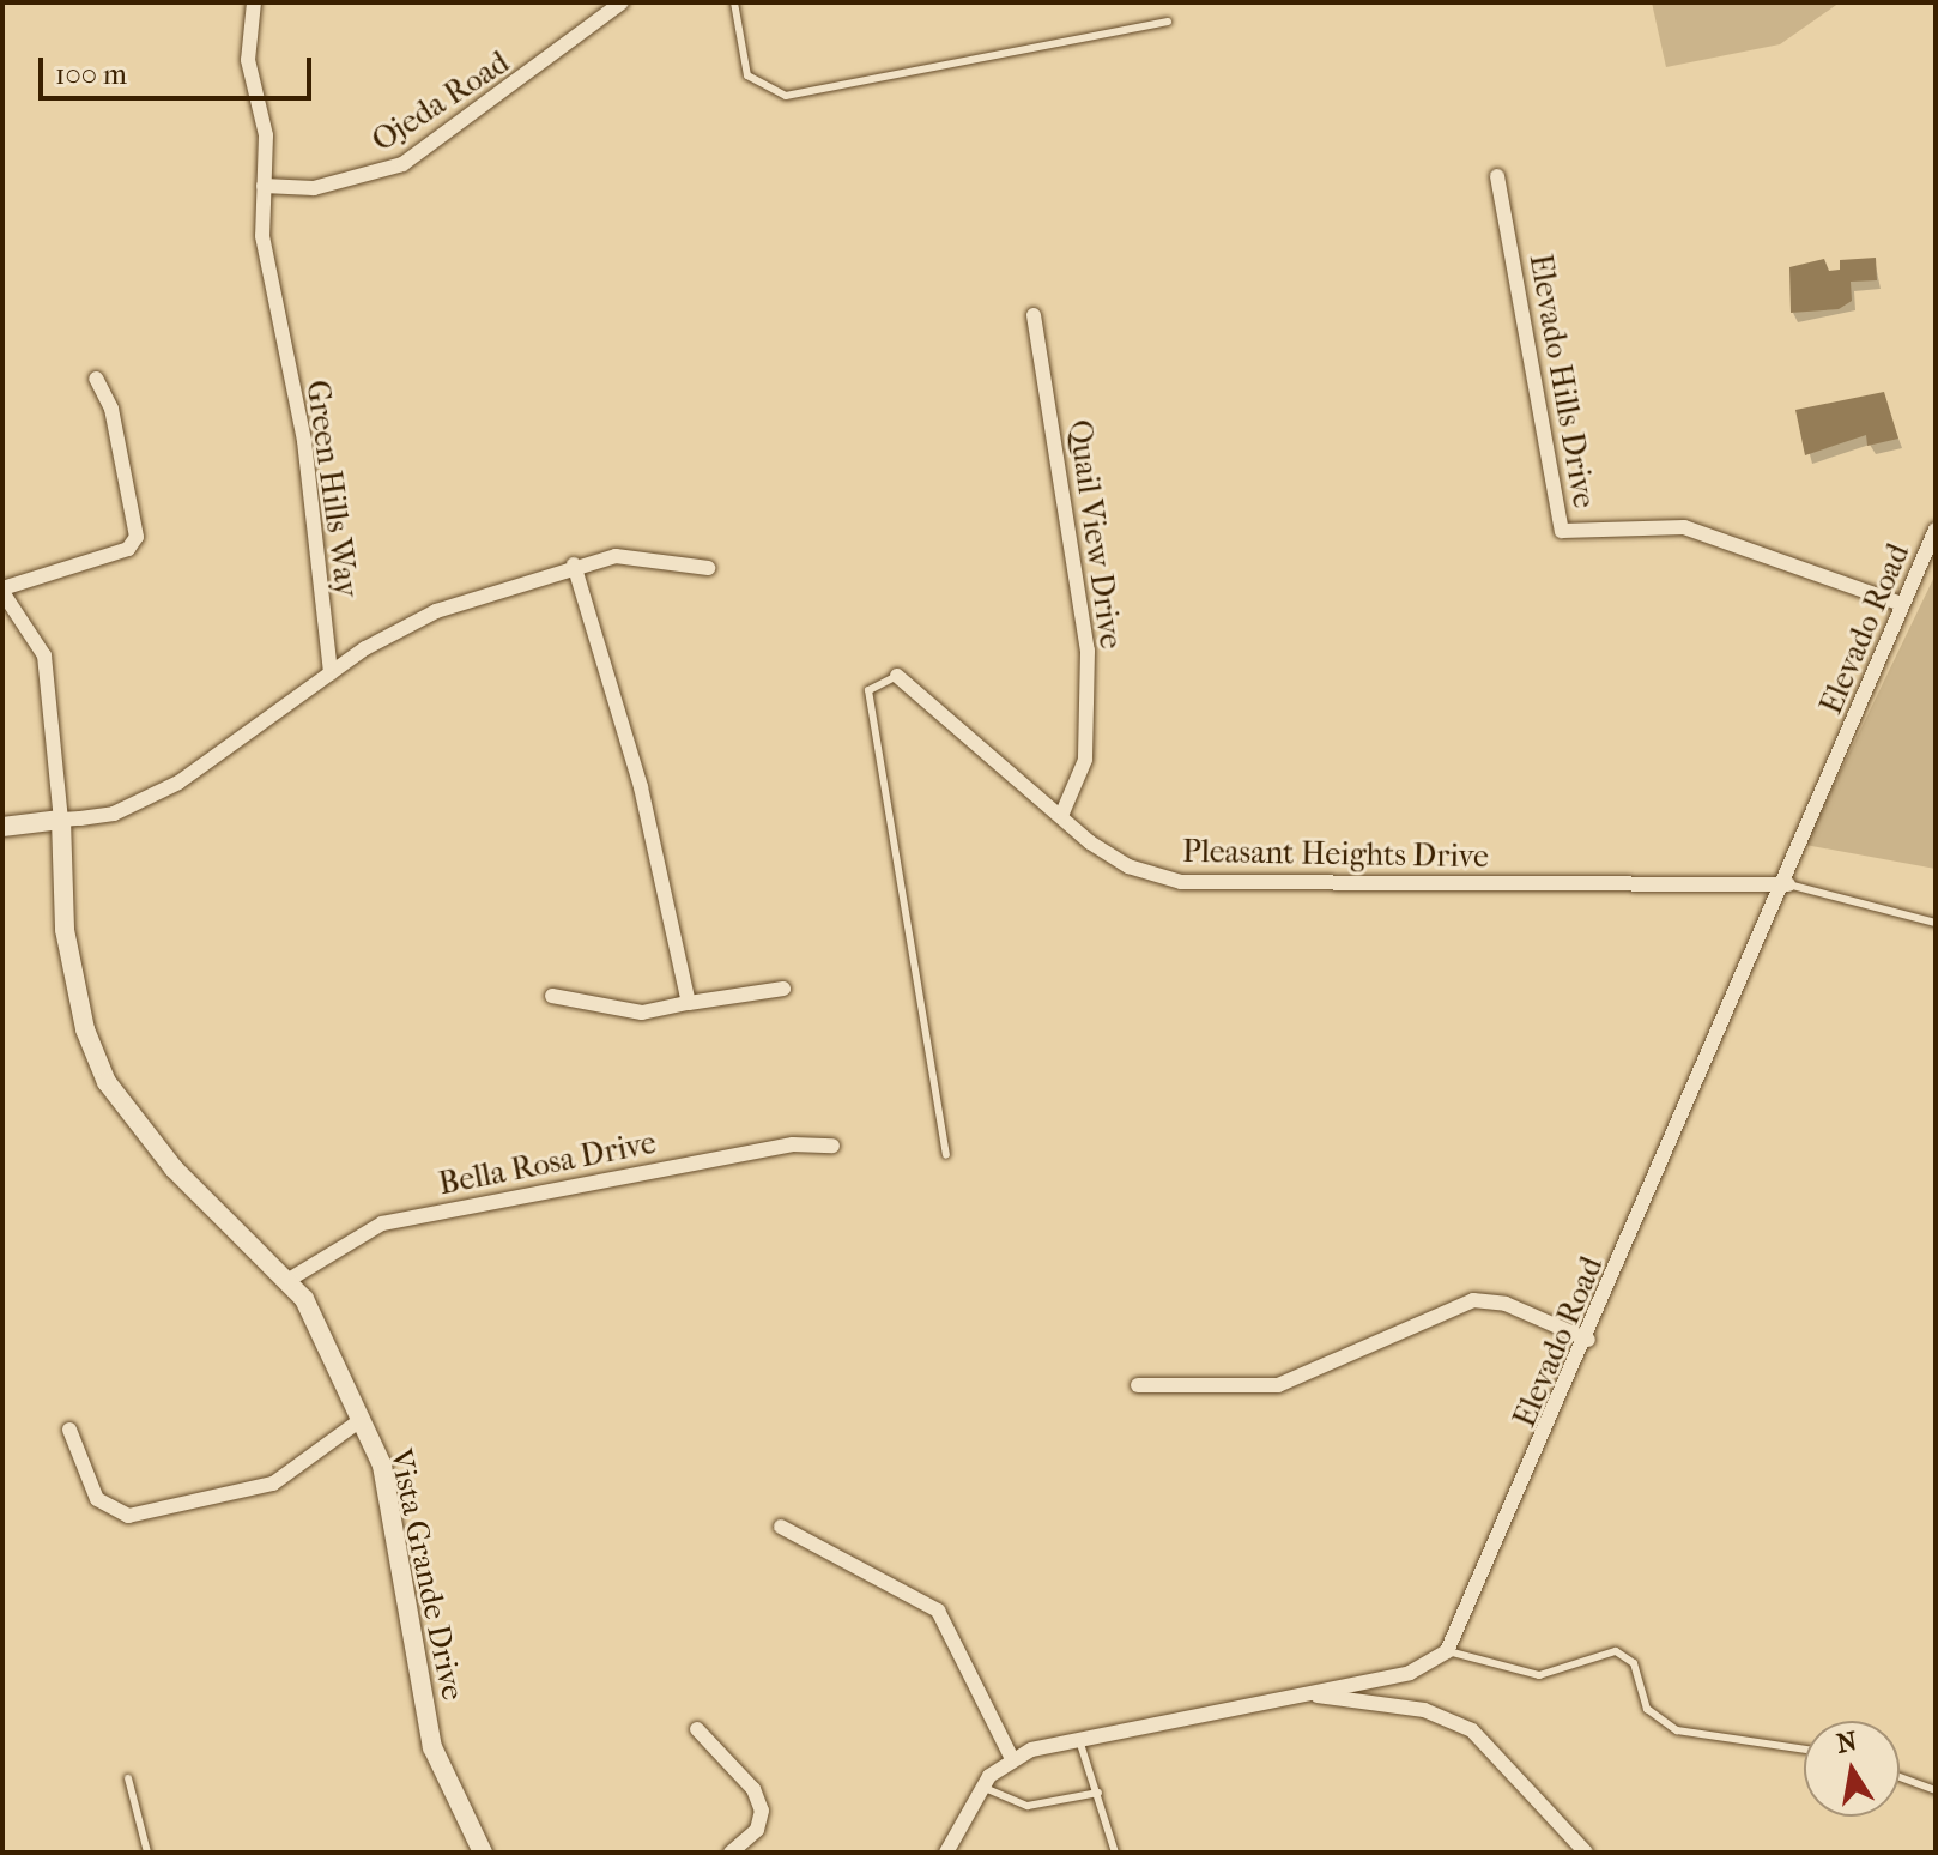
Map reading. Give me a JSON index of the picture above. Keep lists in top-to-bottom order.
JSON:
{
  "streets": {
    "street": [
      "Ojeda Road",
      "Elevado Hills Drive",
      "Green Hills Way",
      "Quail View Drive",
      "Elevado Road",
      "Pleasant Heights Drive",
      "Bella Rosa Drive",
      "Vista Grande Drive"
    ]
  },
  "crossings": [
    ["Ojeda Road", "Green Hills Way"],
    ["Elevado Hills Drive", "Elevado Road"],
    ["Quail View Drive", "Pleasant Heights Drive"],
    ["Elevado Road", "Pleasant Heights Drive"],
    ["Bella Rosa Drive", "Vista Grande Drive"]
  ],
  "scale_bar": "100 m",
  "north": "top"
}
